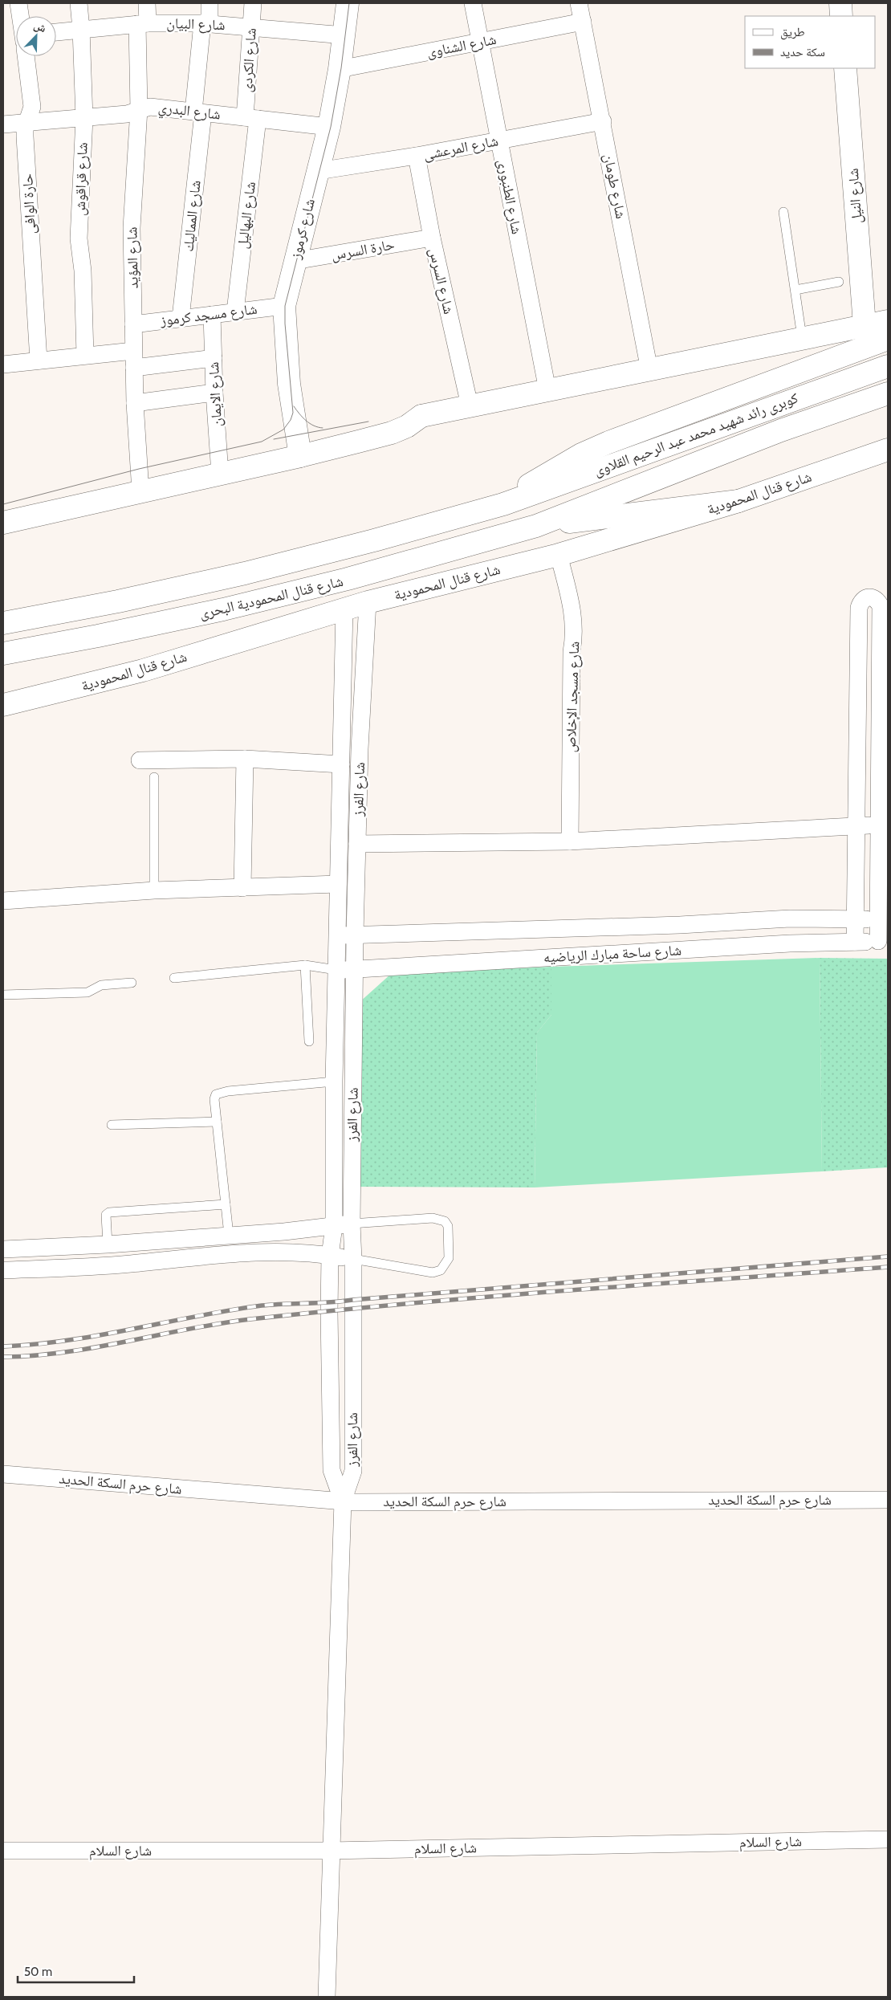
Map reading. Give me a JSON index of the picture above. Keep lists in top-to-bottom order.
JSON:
{
  "streets": {
    "main road": [
      "شارع النيل",
      "شارع كرموز",
      "كوبرى رائد شهيد محمد عبد الرحيم القلاوى",
      "شارع قنال المحمودية",
      "شارع قنال المحمودية البحرى"
    ],
    "street": [
      "شارع البيان",
      "شارع الشناوى",
      "شارع الكردى",
      "شارع البدري",
      "شارع المرعشى",
      "شارع قراقوش",
      "شارع طومان",
      "شارع الطنبورى",
      "حارة الوافى",
      "شارع البهاليل",
      "شارع المماليك",
      "حارة السرس",
      "شارع المؤيد",
      "شارع السرس",
      "شارع مسجد كرموز",
      "شارع الايمان",
      "شارع مسجد الإخلاص",
      "شارع الفرز",
      "شارع ساحة مبارك الرياضيه",
      "شارع حرم السكة الحديد",
      "شارع السلام"
    ]
  },
  "crossings": [
    ["شارع البيان", "شارع الكردى"],
    ["شارع البيان", "شارع قراقوش"],
    ["شارع البيان", "شارع المماليك"],
    ["شارع البيان", "شارع كرموز"],
    ["شارع البيان", "شارع المؤيد"],
    ["شارع الشناوى", "شارع طومان"],
    ["شارع الشناوى", "شارع الطنبورى"],
    ["شارع الشناوى", "شارع كرموز"],
    ["شارع الكردى", "شارع البدري"],
    ["شارع الكردى", "شارع البهاليل"],
    ["شارع البدري", "شارع قراقوش"],
    ["شارع البدري", "حارة الوافى"],
    ["شارع البدري", "شارع البهاليل"],
    ["شارع البدري", "شارع المماليك"],
    ["شارع البدري", "شارع كرموز"],
    ["شارع البدري", "شارع المؤيد"],
    ["شارع المرعشى", "شارع طومان"],
    ["شارع المرعشى", "شارع الطنبورى"],
    ["شارع المرعشى", "شارع كرموز"],
    ["شارع المرعشى", "شارع السرس"],
    ["شارع البهاليل", "شارع مسجد كرموز"],
    ["شارع المماليك", "شارع مسجد كرموز"],
    ["شارع كرموز", "حارة السرس"],
    ["شارع كرموز", "شارع مسجد كرموز"],
    ["حارة السرس", "شارع السرس"],
    ["شارع المؤيد", "شارع مسجد كرموز"],
    ["شارع مسجد كرموز", "شارع الايمان"],
    ["كوبرى رائد شهيد محمد عبد الرحيم القلاوى", "شارع قنال المحمودية البحرى"],
    ["شارع قنال المحمودية", "شارع مسجد الإخلاص"],
    ["شارع قنال المحمودية", "شارع الفرز"],
    ["شارع الفرز", "شارع ساحة مبارك الرياضيه"],
    ["شارع الفرز", "شارع حرم السكة الحديد"]
  ],
  "legend": ["طريق", "سكة حديد"],
  "scale_bar": "50 m",
  "north": "top right"
}
